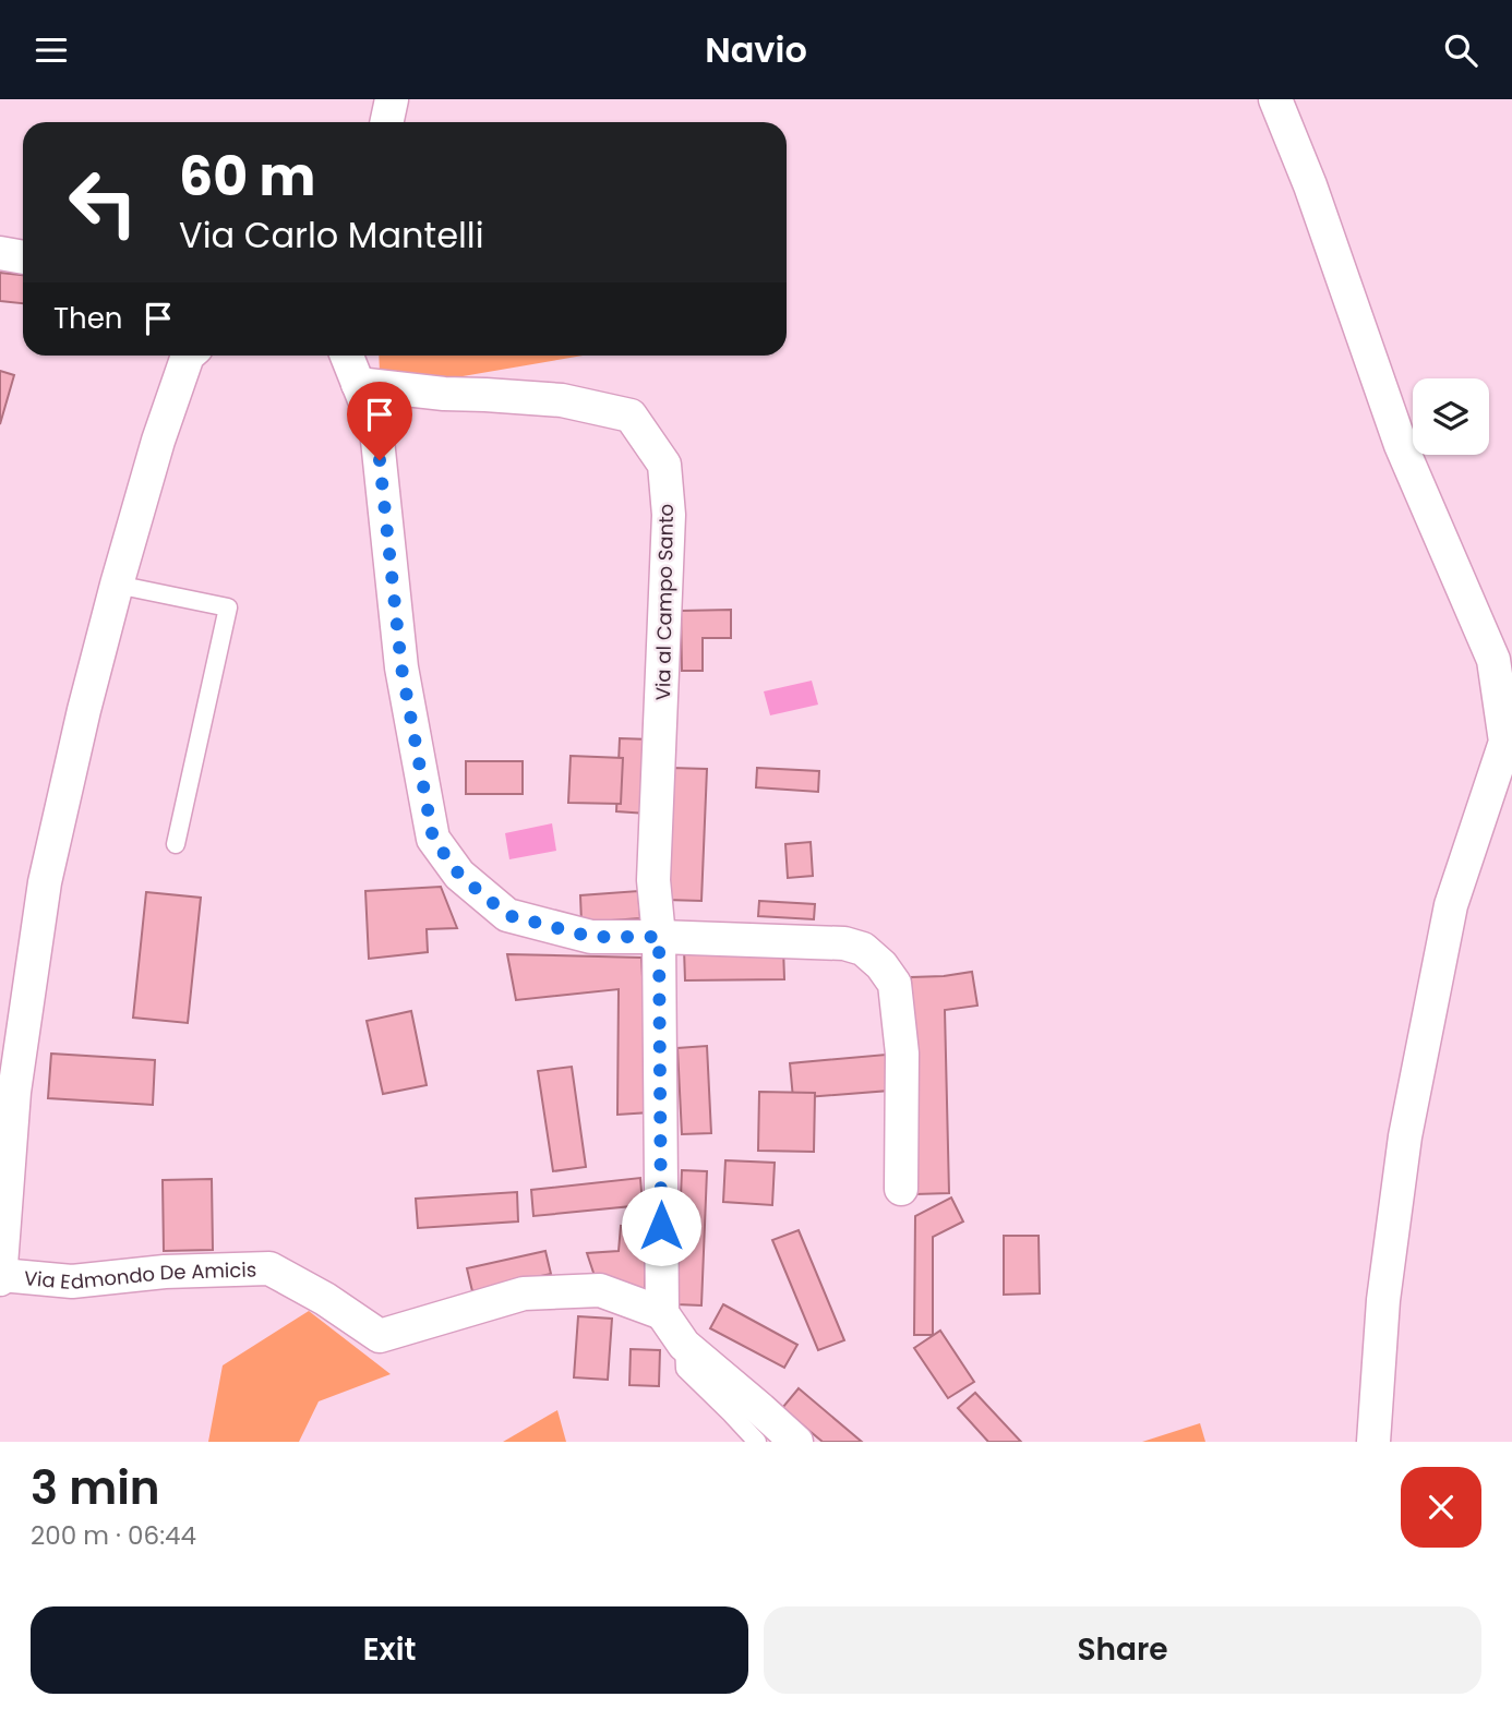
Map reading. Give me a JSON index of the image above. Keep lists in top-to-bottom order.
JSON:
{
  "streets": {
    "street": ["Via al Campo Santo", "Via Edmondo De Amicis"]
  },
  "crossings": [
    ["Via al Campo Santo", "Via Edmondo De Amicis"]
  ],
  "page": {
    "header": "Navio",
    "turn": ["60 m", "Via Carlo Mantelli"],
    "then": "Then",
    "heading": ["3 min", "200 m · 06:44"],
    "buttons": ["Exit", "Share"]
  }
}
